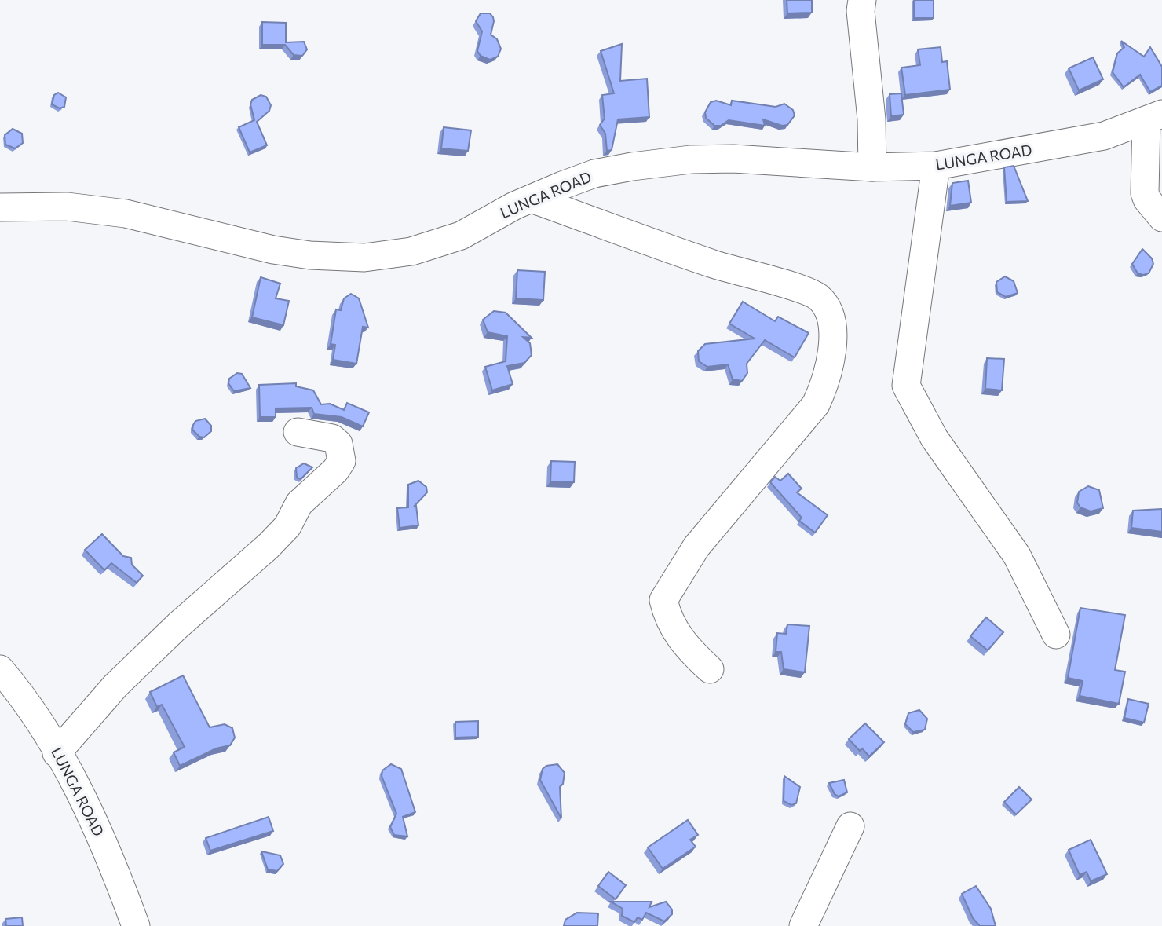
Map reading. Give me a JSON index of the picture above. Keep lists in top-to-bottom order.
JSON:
{
  "streets": {
    "street": ["LUNGA ROAD"]
  }
}
